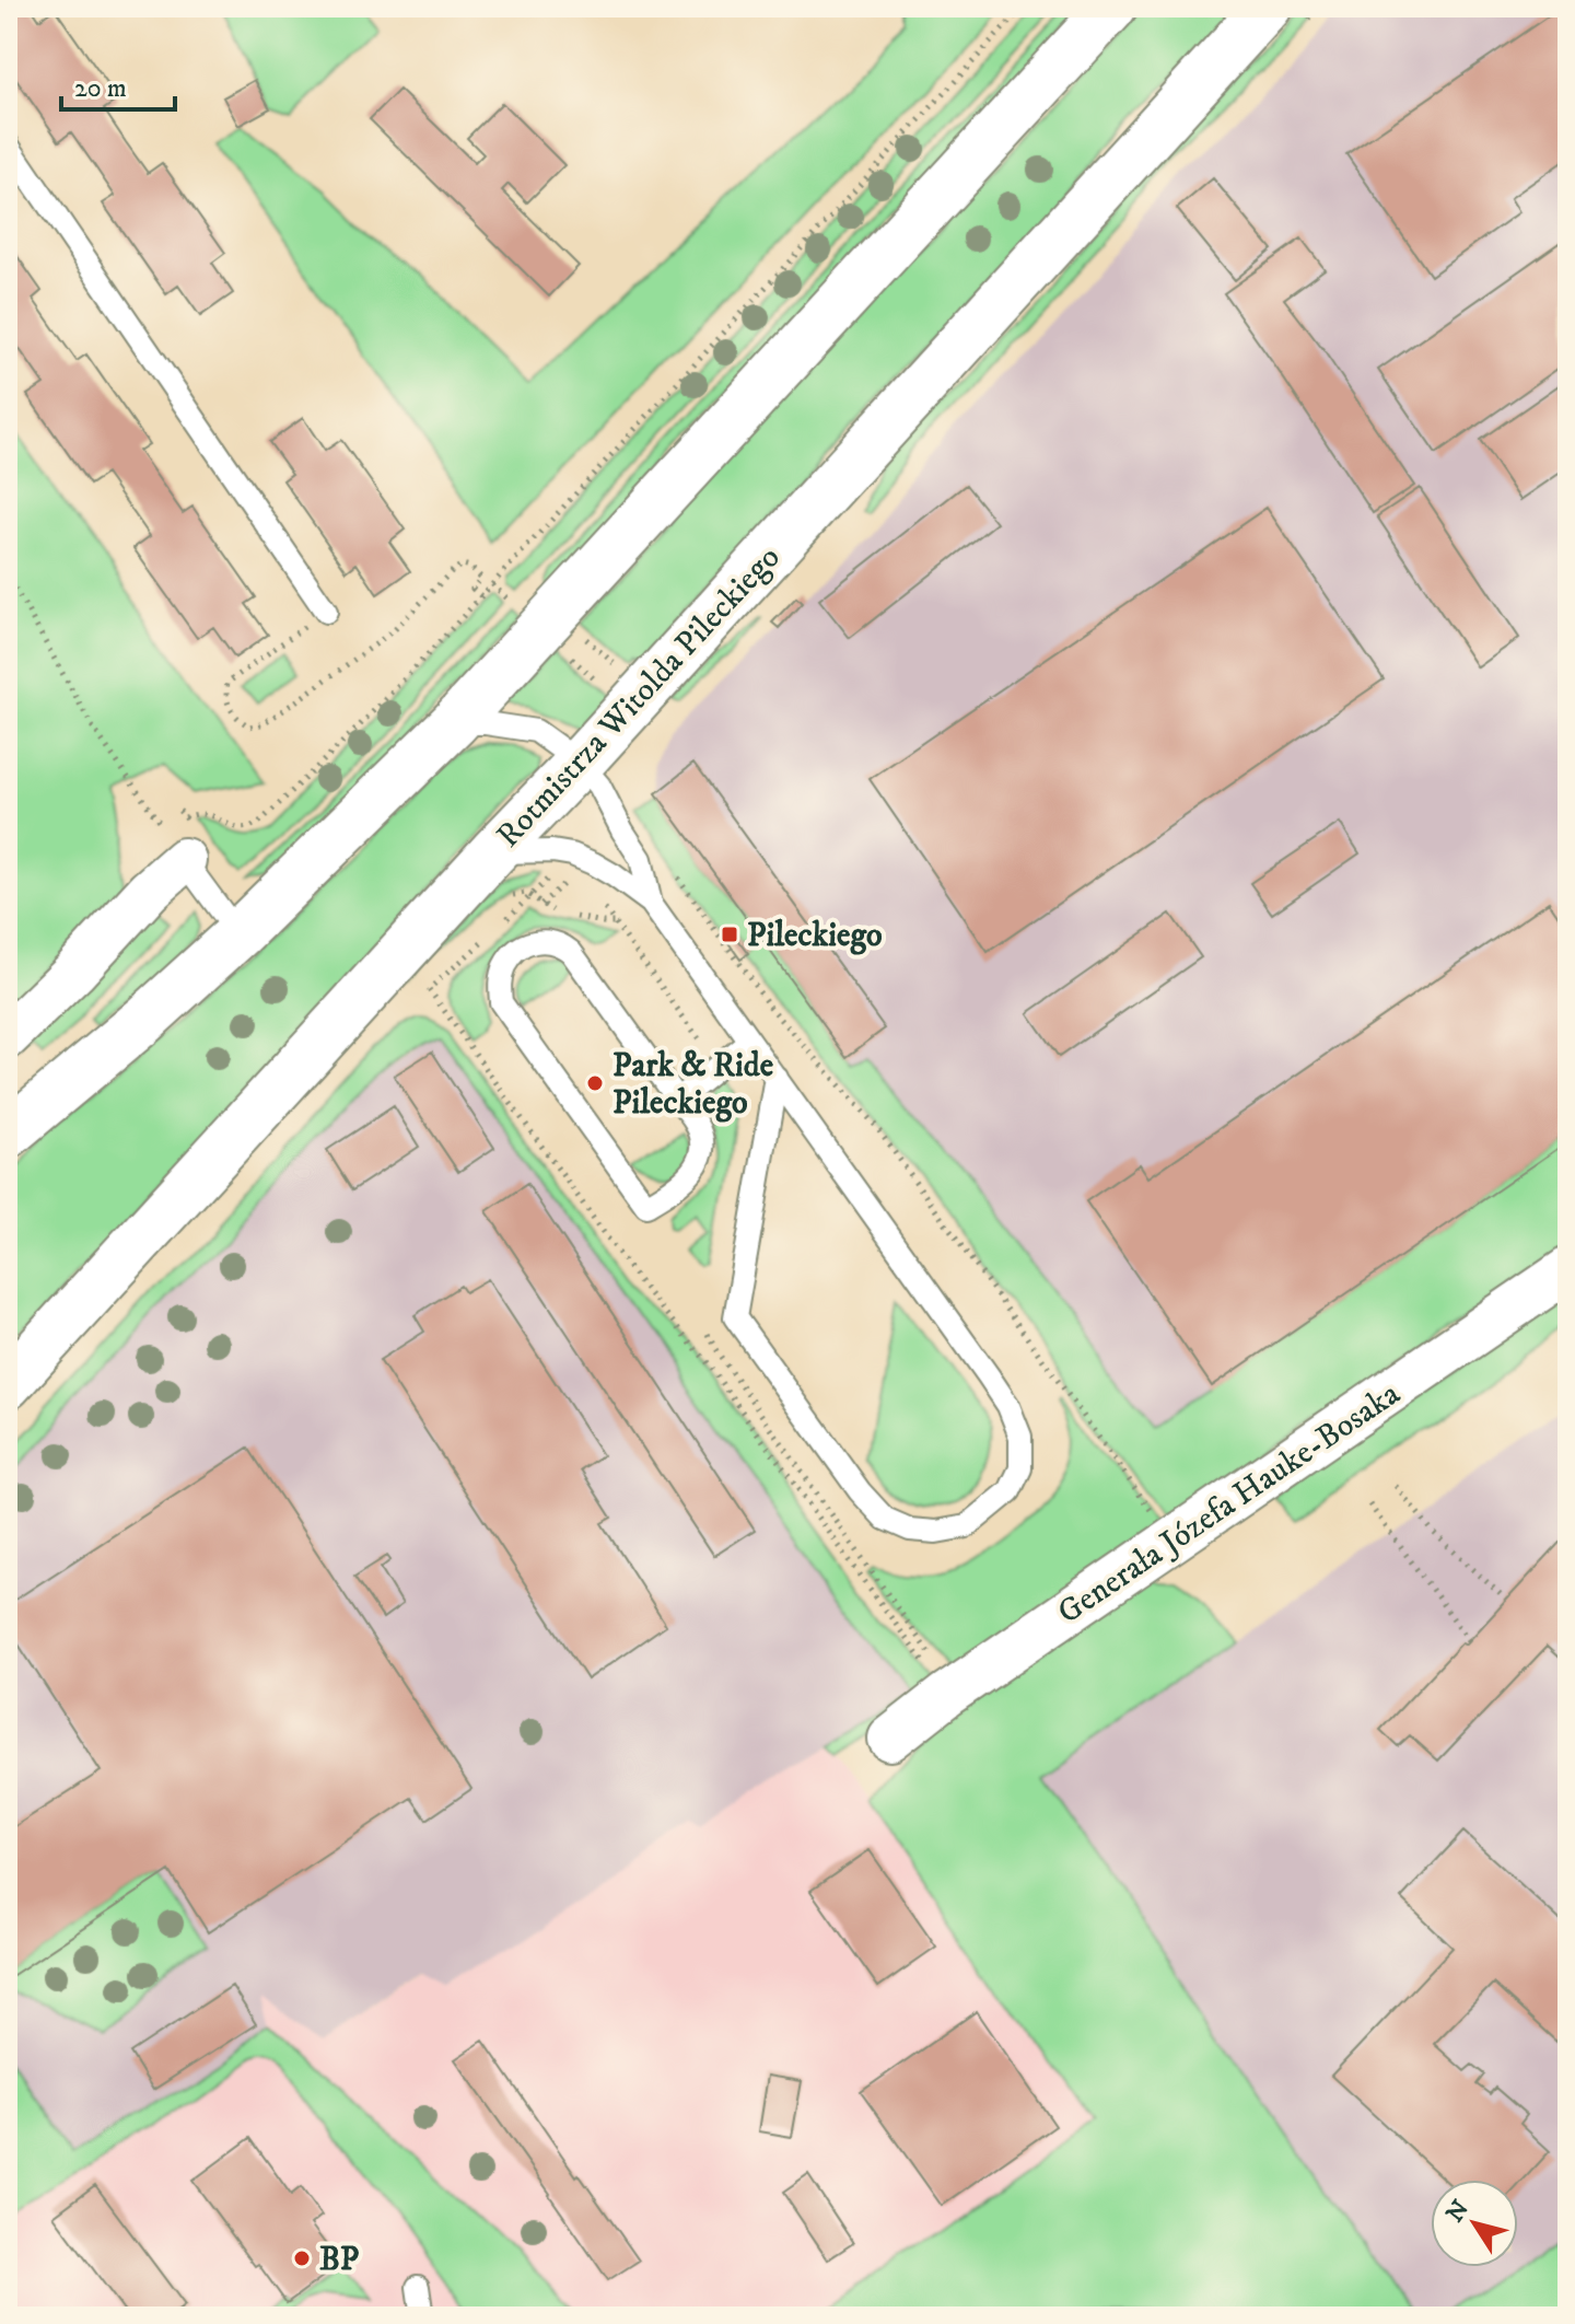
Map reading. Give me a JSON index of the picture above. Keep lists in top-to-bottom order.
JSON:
{
  "streets": {
    "main road": ["Rotmistrza Witolda Pileckiego"],
    "street": ["Generała Józefa Hauke-Bosaka"]
  },
  "places": {
    "transit": ["Pileckiego"],
    "other": ["Park & Ride Pileckiego", "BP"]
  },
  "scale_bar": "20 m",
  "north": "top left"
}
